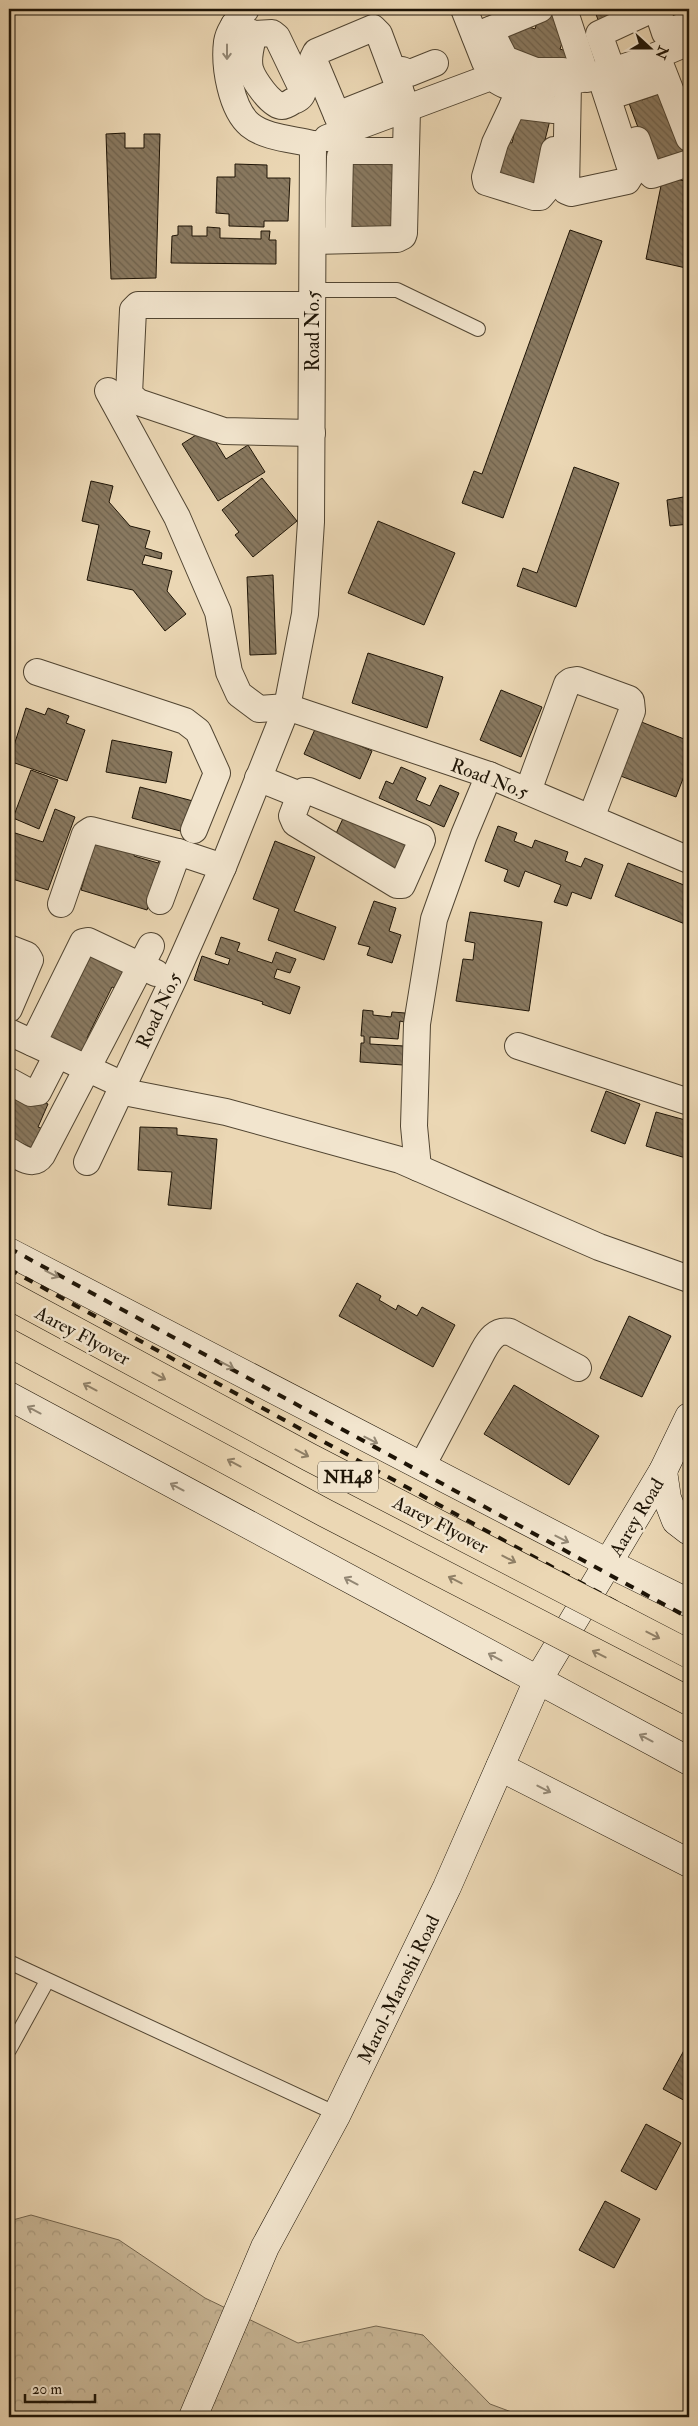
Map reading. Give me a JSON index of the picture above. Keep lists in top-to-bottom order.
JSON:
{
  "streets": {
    "highway": ["Aarey Flyover", "NH48"],
    "main road": ["Aarey Road", "Marol-Maroshi Road"],
    "street": ["Road No.5"]
  },
  "crossings": [
    ["Aarey Road", "Marol-Maroshi Road"]
  ],
  "scale_bar": "20 m",
  "north": "right"
}
